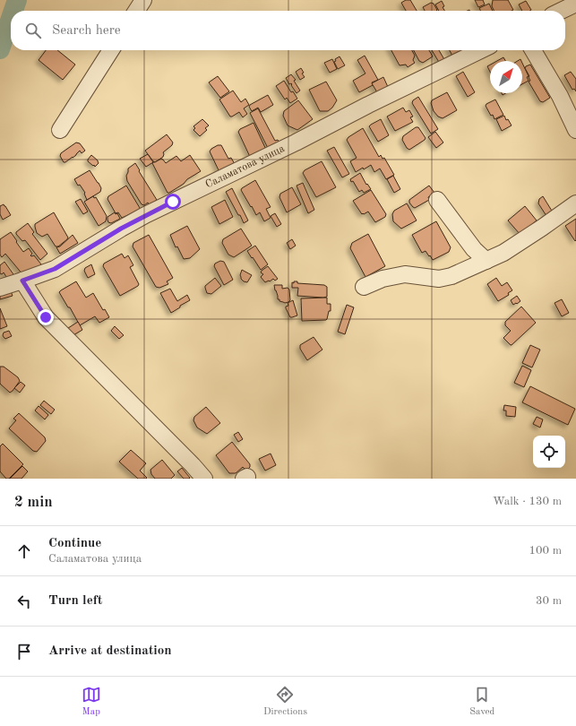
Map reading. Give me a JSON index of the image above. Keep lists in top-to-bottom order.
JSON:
{
  "streets": {
    "street": ["Саламатова улица"]
  },
  "north": "top right",
  "page": {
    "search": "Search here",
    "heading": ["2 min", "Walk · 130 m"],
    "list": [
      ["Continue", "Саламатова улица", "100 m"],
      ["Turn left", "30 m"],
      "Arrive at destination"
    ],
    "nav": ["Map", "Directions", "Saved"]
  }
}
